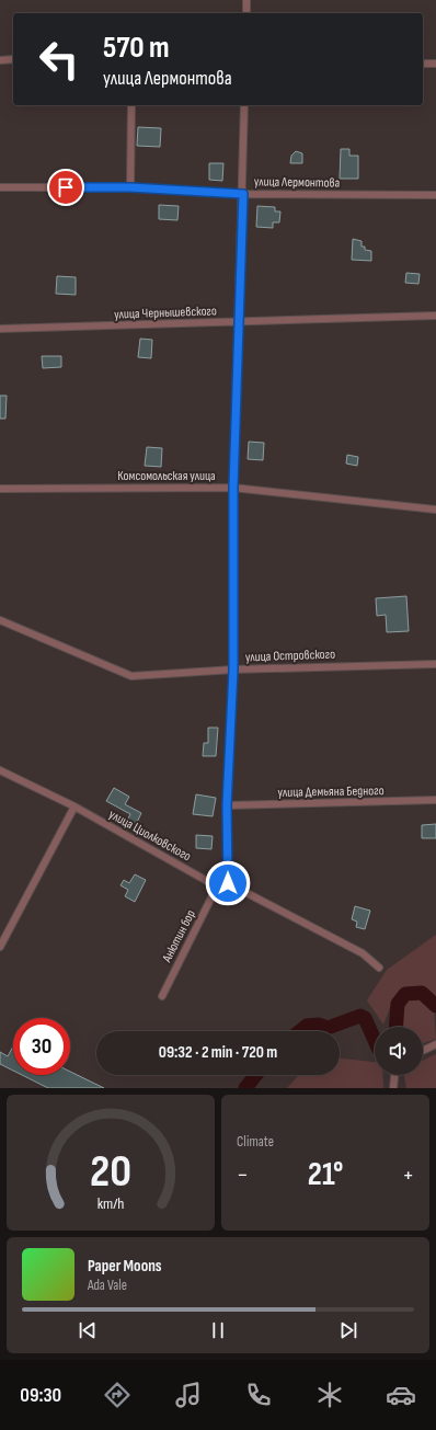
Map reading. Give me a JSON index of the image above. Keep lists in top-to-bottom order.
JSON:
{
  "streets": {
    "street": [
      "улица Лермонтова",
      "улица Чернышевского",
      "Комсомольская улица",
      "улица Островского",
      "улица Демьяна Бедного",
      "улица Циолковского",
      "Анютин бор"
    ]
  },
  "crossings": [
    ["улица Циолковского", "Анютин бор"]
  ],
  "page": {
    "turn": ["570 m", "улица Лермонтова"],
    "limit": "30",
    "trip": "09:32 · 2 min · 720 m",
    "tile": "Climate",
    "heat": ["−", "21°", "+"],
    "song": ["Paper Moons", "Ada Vale"],
    "tabs": "09:30",
    "gauge": ["20", "km/h"]
  }
}
